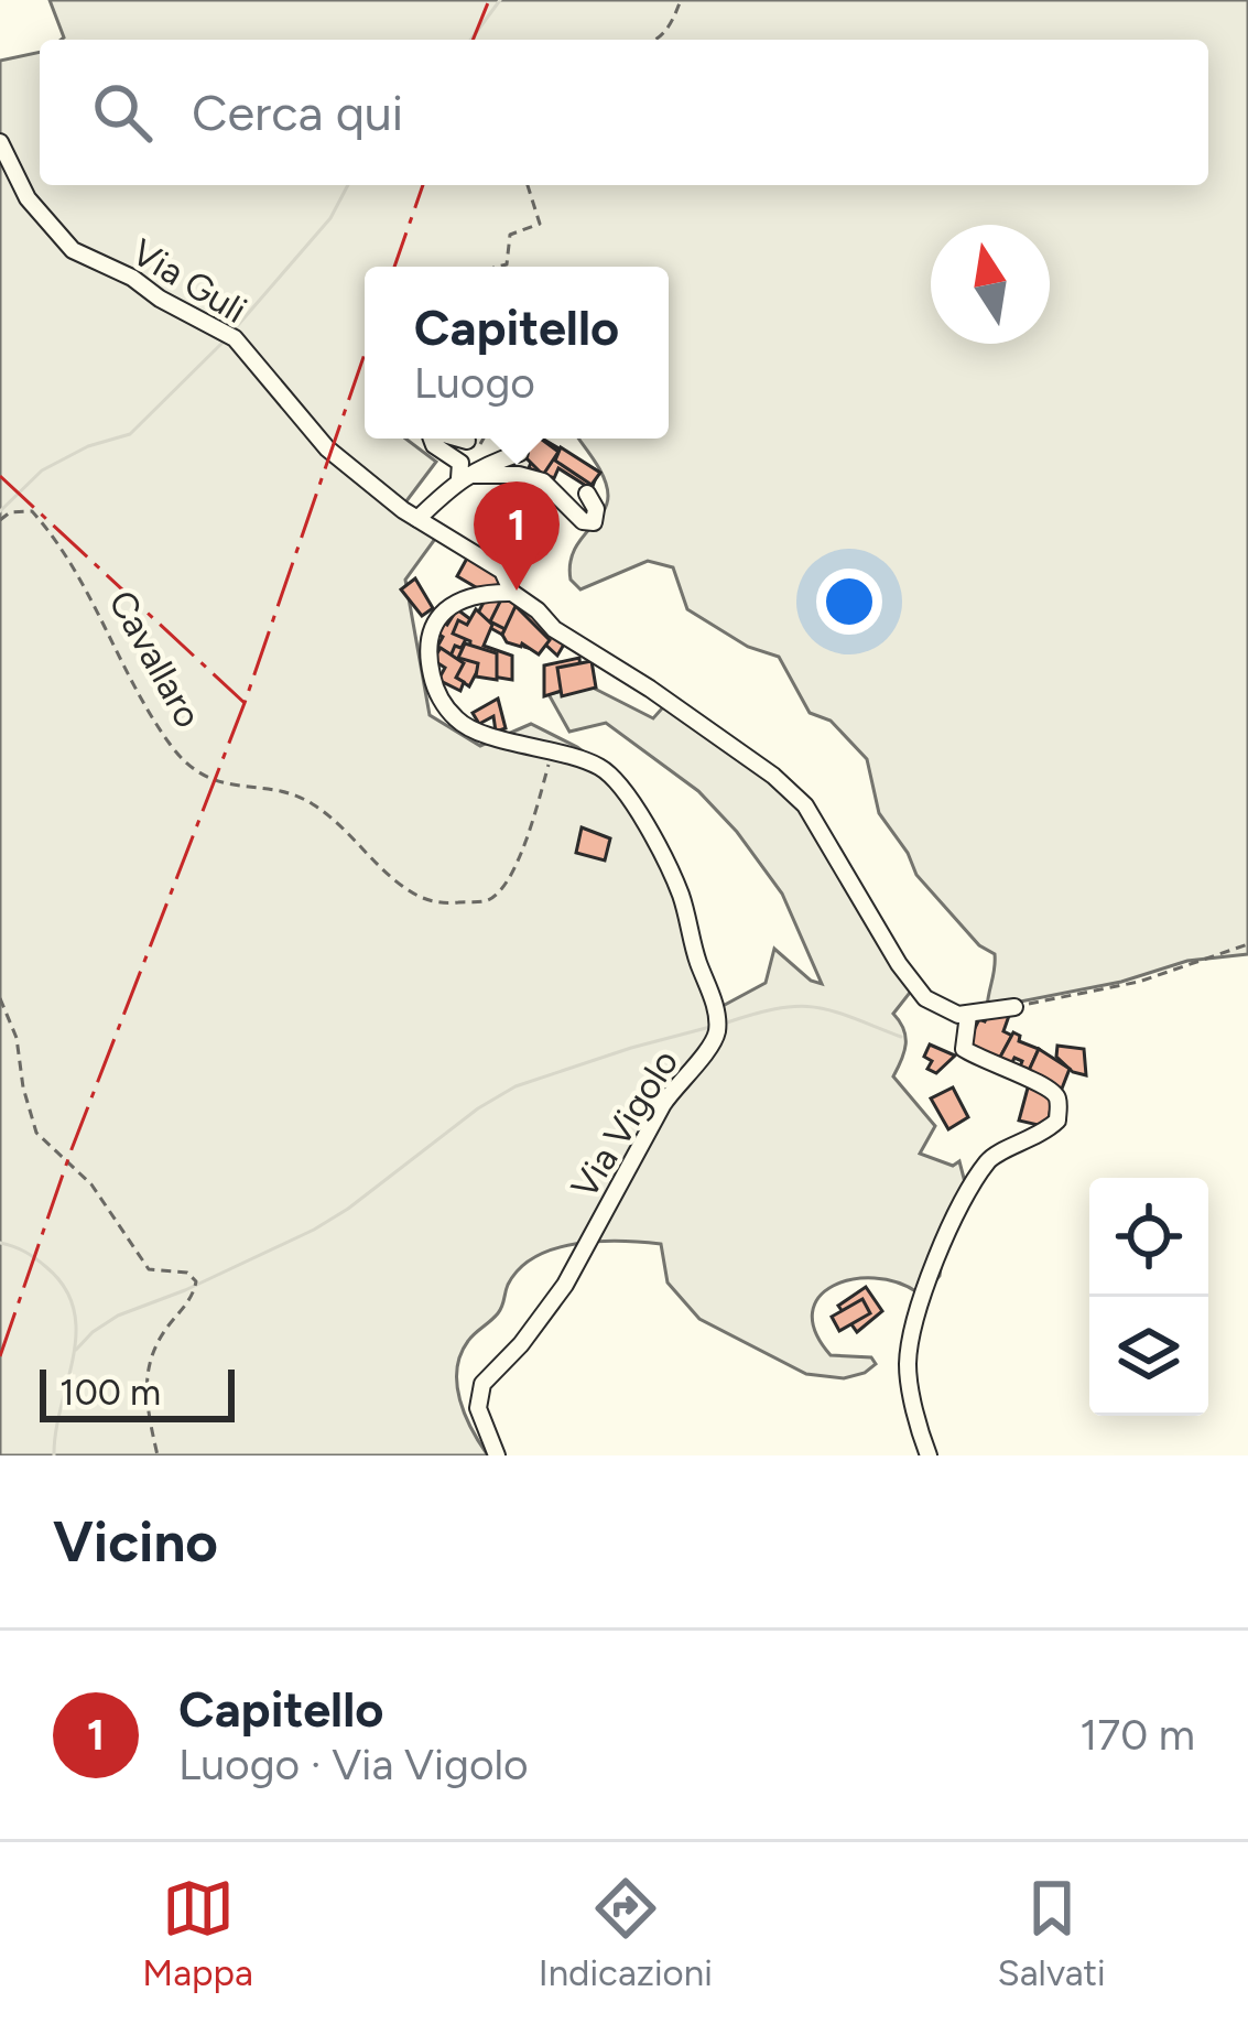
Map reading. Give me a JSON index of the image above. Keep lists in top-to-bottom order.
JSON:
{
  "streets": {
    "street": ["Via Guli", "Via Vigolo"],
    "path": ["Cavallaro"]
  },
  "crossings": [
    ["Cavallaro", "Via Vigolo"]
  ],
  "scale_bar": "100 m",
  "north": "top",
  "page": {
    "search": "Cerca qui",
    "popup": ["Capitello", "Luogo"],
    "pins": "1",
    "scale": "100 m",
    "heading": "Vicino",
    "list": [
      {
        "mark": "1",
        "name": "Capitello",
        "note": "Luogo · Via Vigolo",
        "value": "170 m"
      }
    ],
    "nav": ["Mappa", "Indicazioni", "Salvati"]
  }
}
